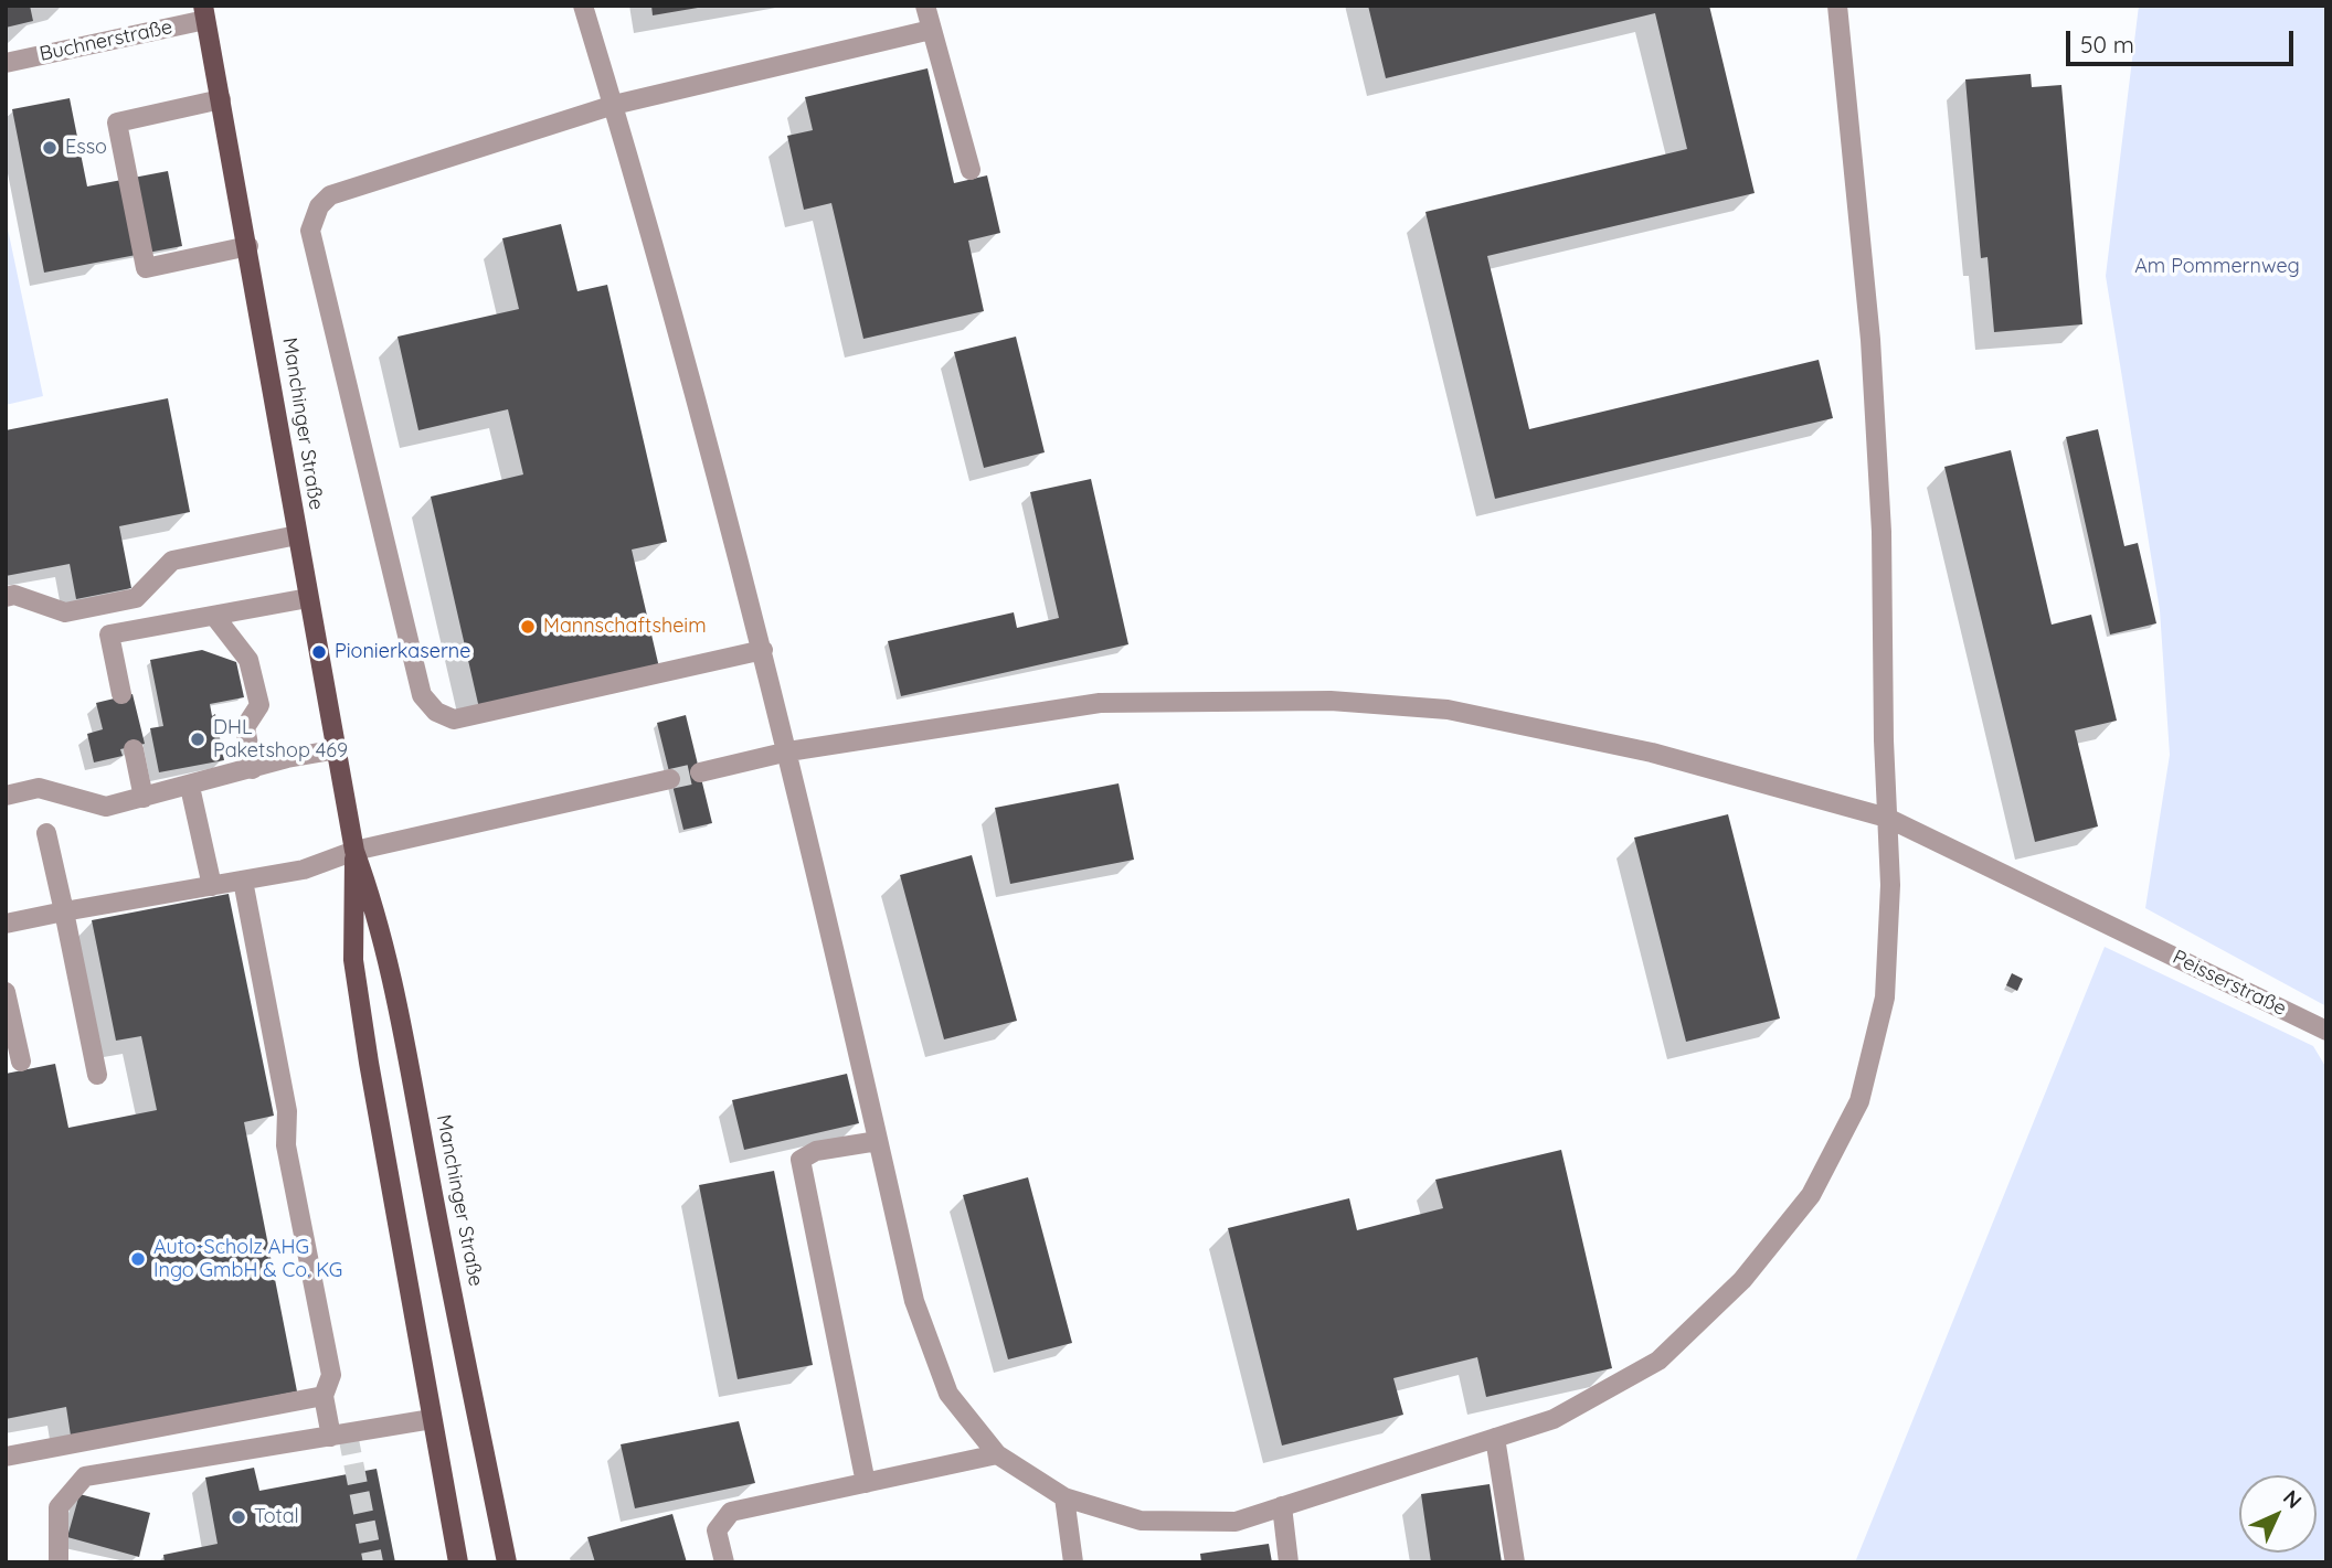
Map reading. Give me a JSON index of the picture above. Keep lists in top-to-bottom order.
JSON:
{
  "streets": {
    "main road": ["Manchinger Straße"],
    "street": ["Buchnerstraße", "Peisserstraße"]
  },
  "crossings": [
    ["Buchnerstraße", "Manchinger Straße"]
  ],
  "parks": ["Am Pommernweg"],
  "places": [
    "Esso",
    "Mannschaftsheim",
    "Pionierkaserne",
    "DHL Paketshop 469",
    "Auto-Scholz AHG Ingo GmbH & Co. KG",
    "Total"
  ],
  "scale_bar": "50 m",
  "north": "top right"
}
